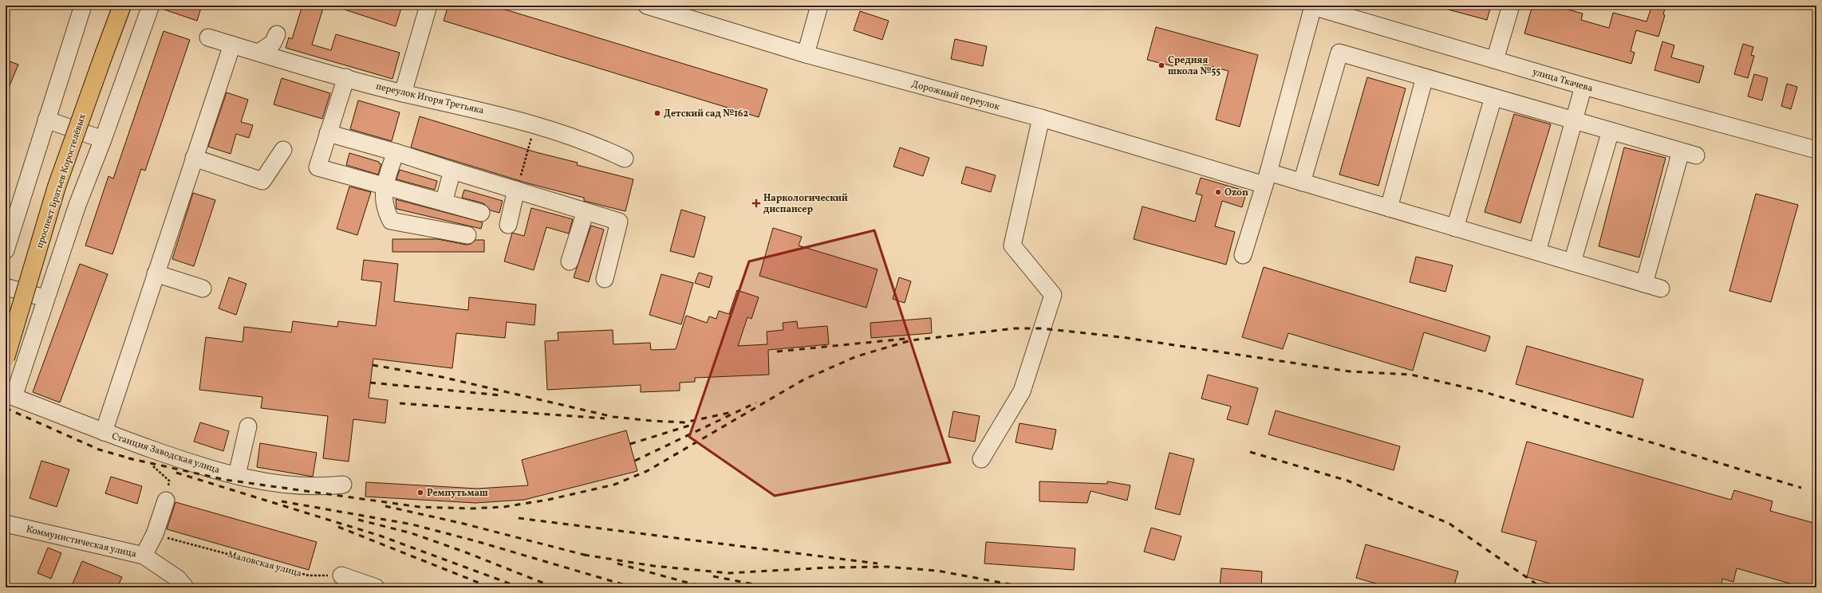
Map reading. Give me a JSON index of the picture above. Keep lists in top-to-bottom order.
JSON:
{
  "streets": {
    "main road": ["проспект Братьев Коростелёвых"],
    "street": [
      "улица Ткачева",
      "Дорожный переулок",
      "переулок Игоря Третьяка",
      "Станция Заводская улица",
      "Коммунистическая улица"
    ],
    "path": ["Маловская улица"]
  },
  "places": {
    "other": [
      "Средняя школа №55",
      "Детский сад №162",
      "Ozon",
      "Ремпутьмаш"
    ],
    "health": ["Наркологический диспансер"]
  }
}
